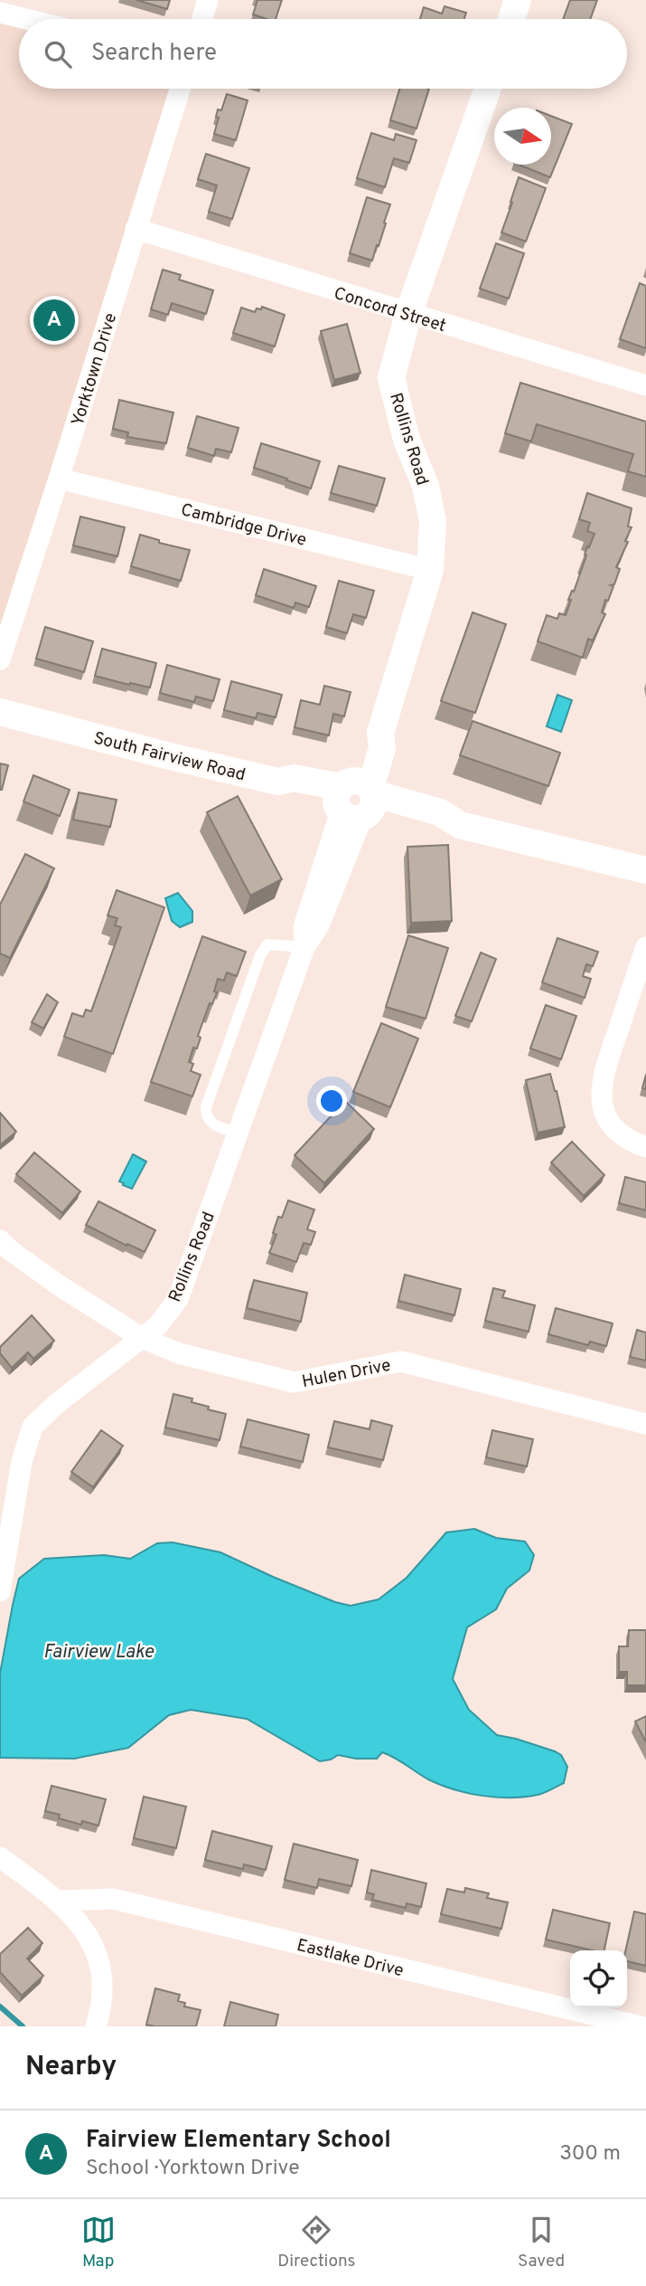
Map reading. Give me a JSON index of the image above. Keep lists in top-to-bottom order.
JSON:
{
  "streets": {
    "street": [
      "Concord Street",
      "Yorktown Drive",
      "Rollins Road",
      "Cambridge Drive",
      "South Fairview Road",
      "Hulen Drive",
      "Eastlake Drive"
    ]
  },
  "crossings": [
    ["Concord Street", "Yorktown Drive"],
    ["Concord Street", "Rollins Road"],
    ["Yorktown Drive", "Cambridge Drive"],
    ["Rollins Road", "Cambridge Drive"],
    ["Rollins Road", "South Fairview Road"],
    ["Rollins Road", "Hulen Drive"]
  ],
  "water": ["Fairview Lake"],
  "north": "right",
  "page": {
    "search": "Search here",
    "pins": "A",
    "heading": "Nearby",
    "list": [
      {
        "mark": "A",
        "name": "Fairview Elementary School",
        "note": "School · Yorktown Drive",
        "value": "300 m"
      }
    ],
    "nav": ["Map", "Directions", "Saved"]
  }
}
